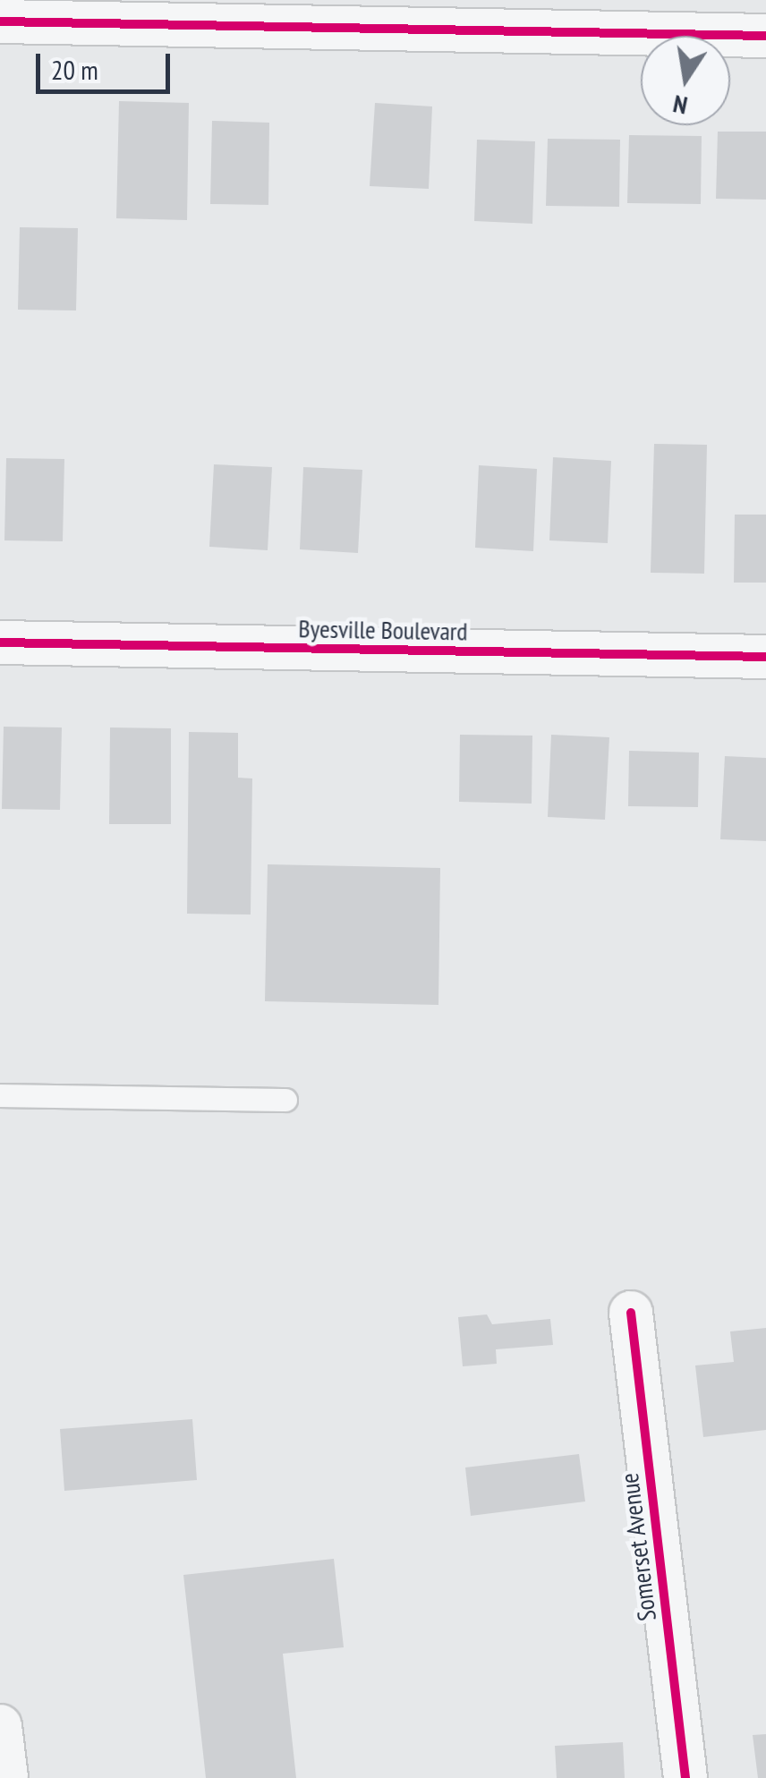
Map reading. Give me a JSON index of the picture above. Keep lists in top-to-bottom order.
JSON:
{
  "streets": {
    "street": ["Byesville Boulevard", "Somerset Avenue"]
  },
  "scale_bar": "20 m",
  "north": "bottom"
}
